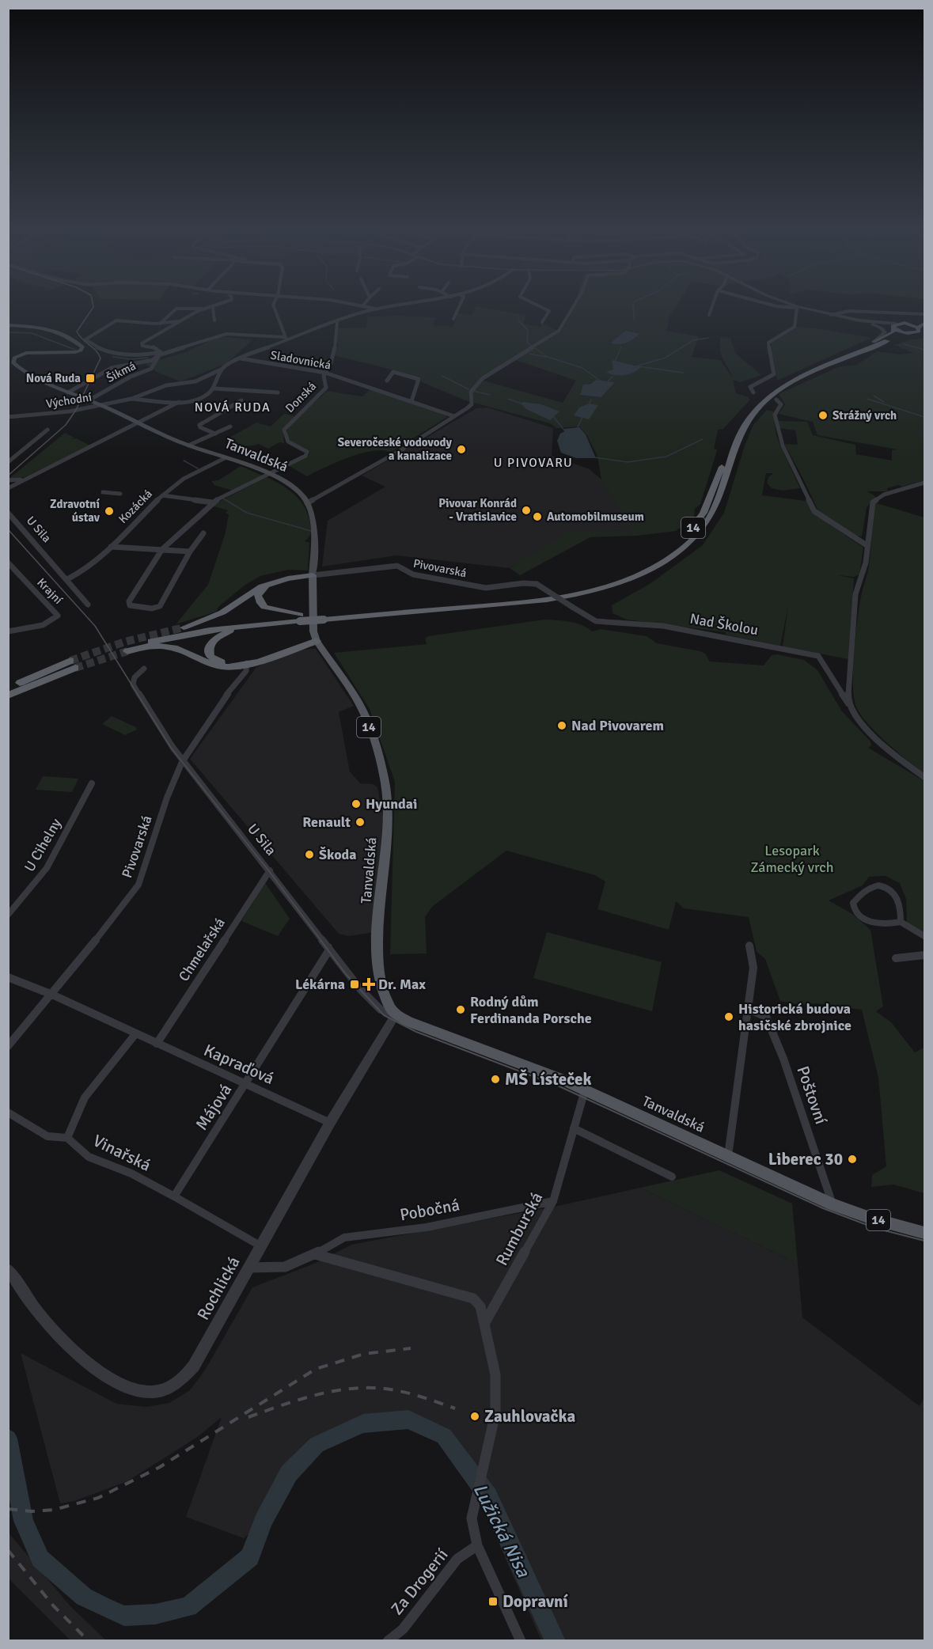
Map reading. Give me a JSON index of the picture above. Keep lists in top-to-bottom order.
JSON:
{
  "streets": {
    "highway": ["14"],
    "main road": ["Tanvaldská"],
    "street": [
      "Sladovnická",
      "Šikmá",
      "Donská",
      "Východní",
      "Kozácká",
      "U Sila",
      "Pivovarská",
      "Krajní",
      "Nad Školou",
      "U Cihelny",
      "Chmelařská",
      "Kapraďová",
      "Poštovní",
      "Májová",
      "Vinařská",
      "Pobočná",
      "Rumburská",
      "Rochlická",
      "Za Drogerií"
    ]
  },
  "crossings": [
    ["Sladovnická", "Donská"],
    ["Sladovnická", "Východní"],
    ["Šikmá", "Tanvaldská"],
    ["Donská", "Východní"],
    ["Donská", "Tanvaldská"],
    ["Východní", "Tanvaldská"],
    ["Tanvaldská", "Kozácká"],
    ["Tanvaldská", "U Sila"],
    ["Tanvaldská", "Pivovarská"],
    ["Tanvaldská", "Poštovní"],
    ["Tanvaldská", "Rumburská"],
    ["Tanvaldská", "Rochlická"],
    ["Kozácká", "U Sila"],
    ["14", "Pivovarská"],
    ["U Sila", "Pivovarská"],
    ["U Sila", "Chmelařská"],
    ["U Sila", "Májová"],
    ["U Sila", "Rochlická"],
    ["Pivovarská", "Nad Školou"],
    ["Pivovarská", "Kapraďová"],
    ["Chmelařská", "Kapraďová"],
    ["Kapraďová", "Májová"],
    ["Kapraďová", "Rochlická"],
    ["Májová", "Vinařská"],
    ["Pobočná", "Rumburská"],
    ["Pobočná", "Rochlická"]
  ],
  "districts": ["NOVÁ RUDA", "U PIVOVARU"],
  "water": ["Lužická Nisa"],
  "parks": ["Lesopark Zámecký vrch"],
  "places": {
    "transit": ["Nová Ruda", "Lékárna", "Dopravní"],
    "other": [
      "Strážný vrch",
      "Severočeské vodovody a kanalizace",
      "Pivovar Konrád - Vratislavice",
      "Zdravotní ústav",
      "Automobilmuseum",
      "Nad Pivovarem",
      "Hyundai",
      "Renault",
      "Škoda",
      "Rodný dům Ferdinanda Porsche",
      "Historická budova hasičské zbrojnice",
      "MŠ Lísteček",
      "Liberec 30",
      "Zauhlovačka"
    ],
    "health": ["Dr. Max"]
  }
}
